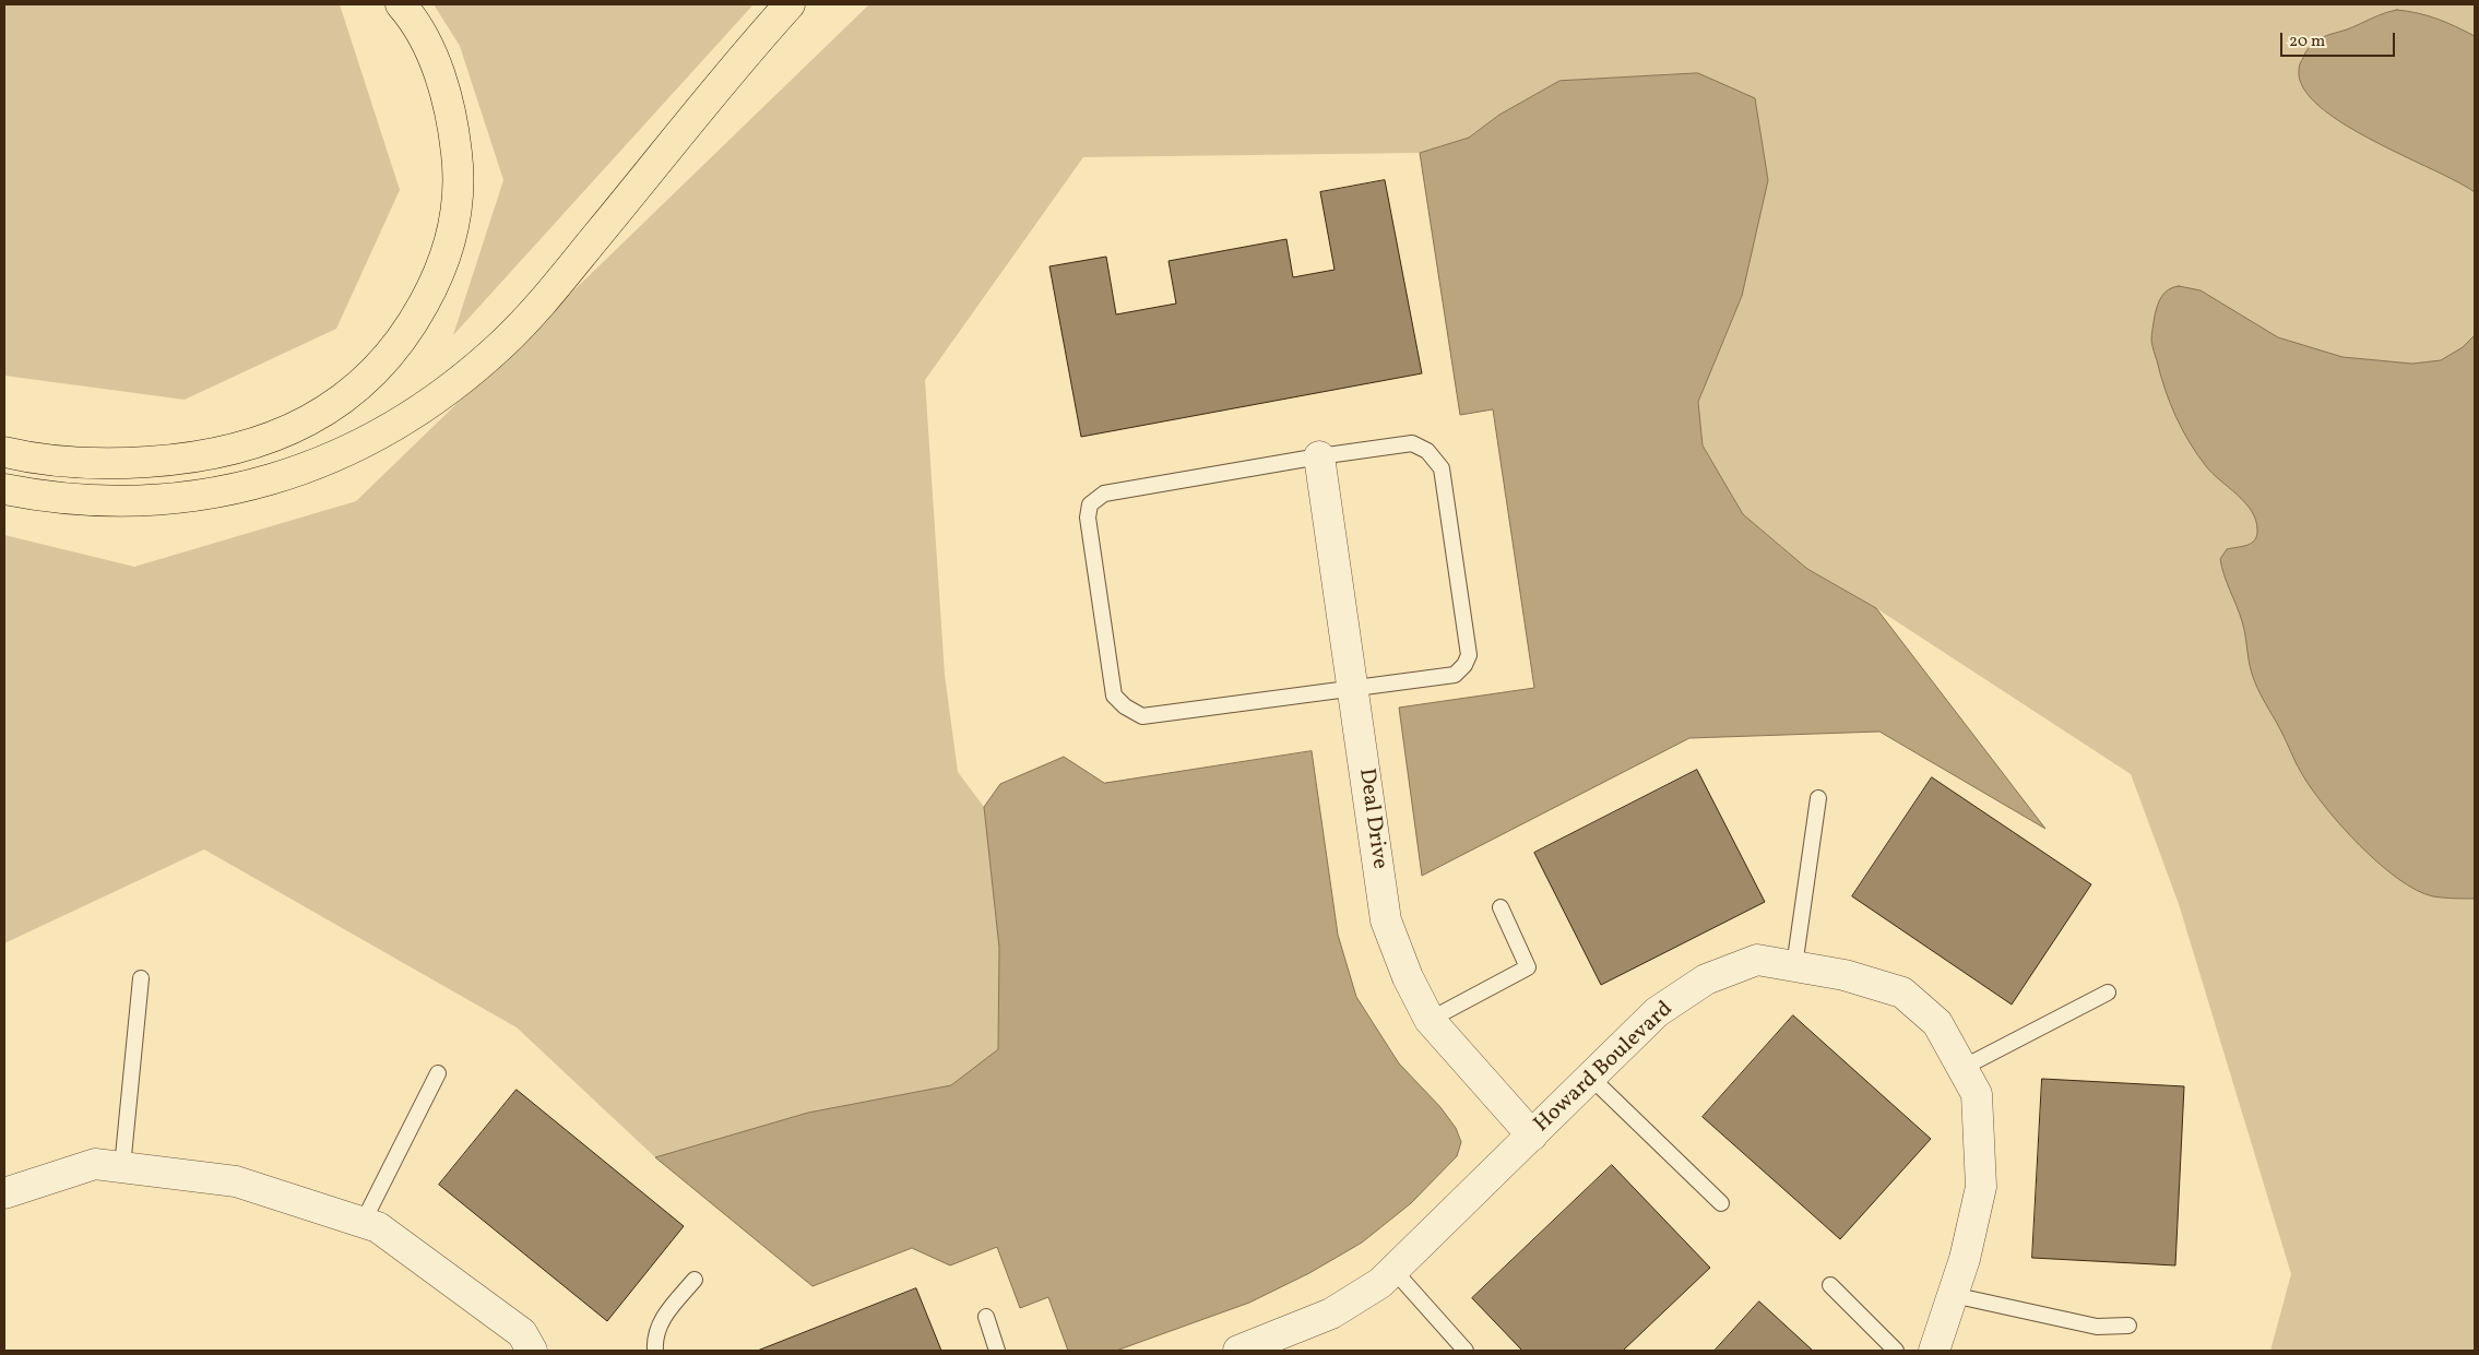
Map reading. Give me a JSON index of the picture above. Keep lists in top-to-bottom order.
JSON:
{
  "streets": {
    "street": ["Deal Drive", "Howard Boulevard"]
  },
  "crossings": [
    ["Deal Drive", "Howard Boulevard"]
  ],
  "scale_bar": "20 m"
}
